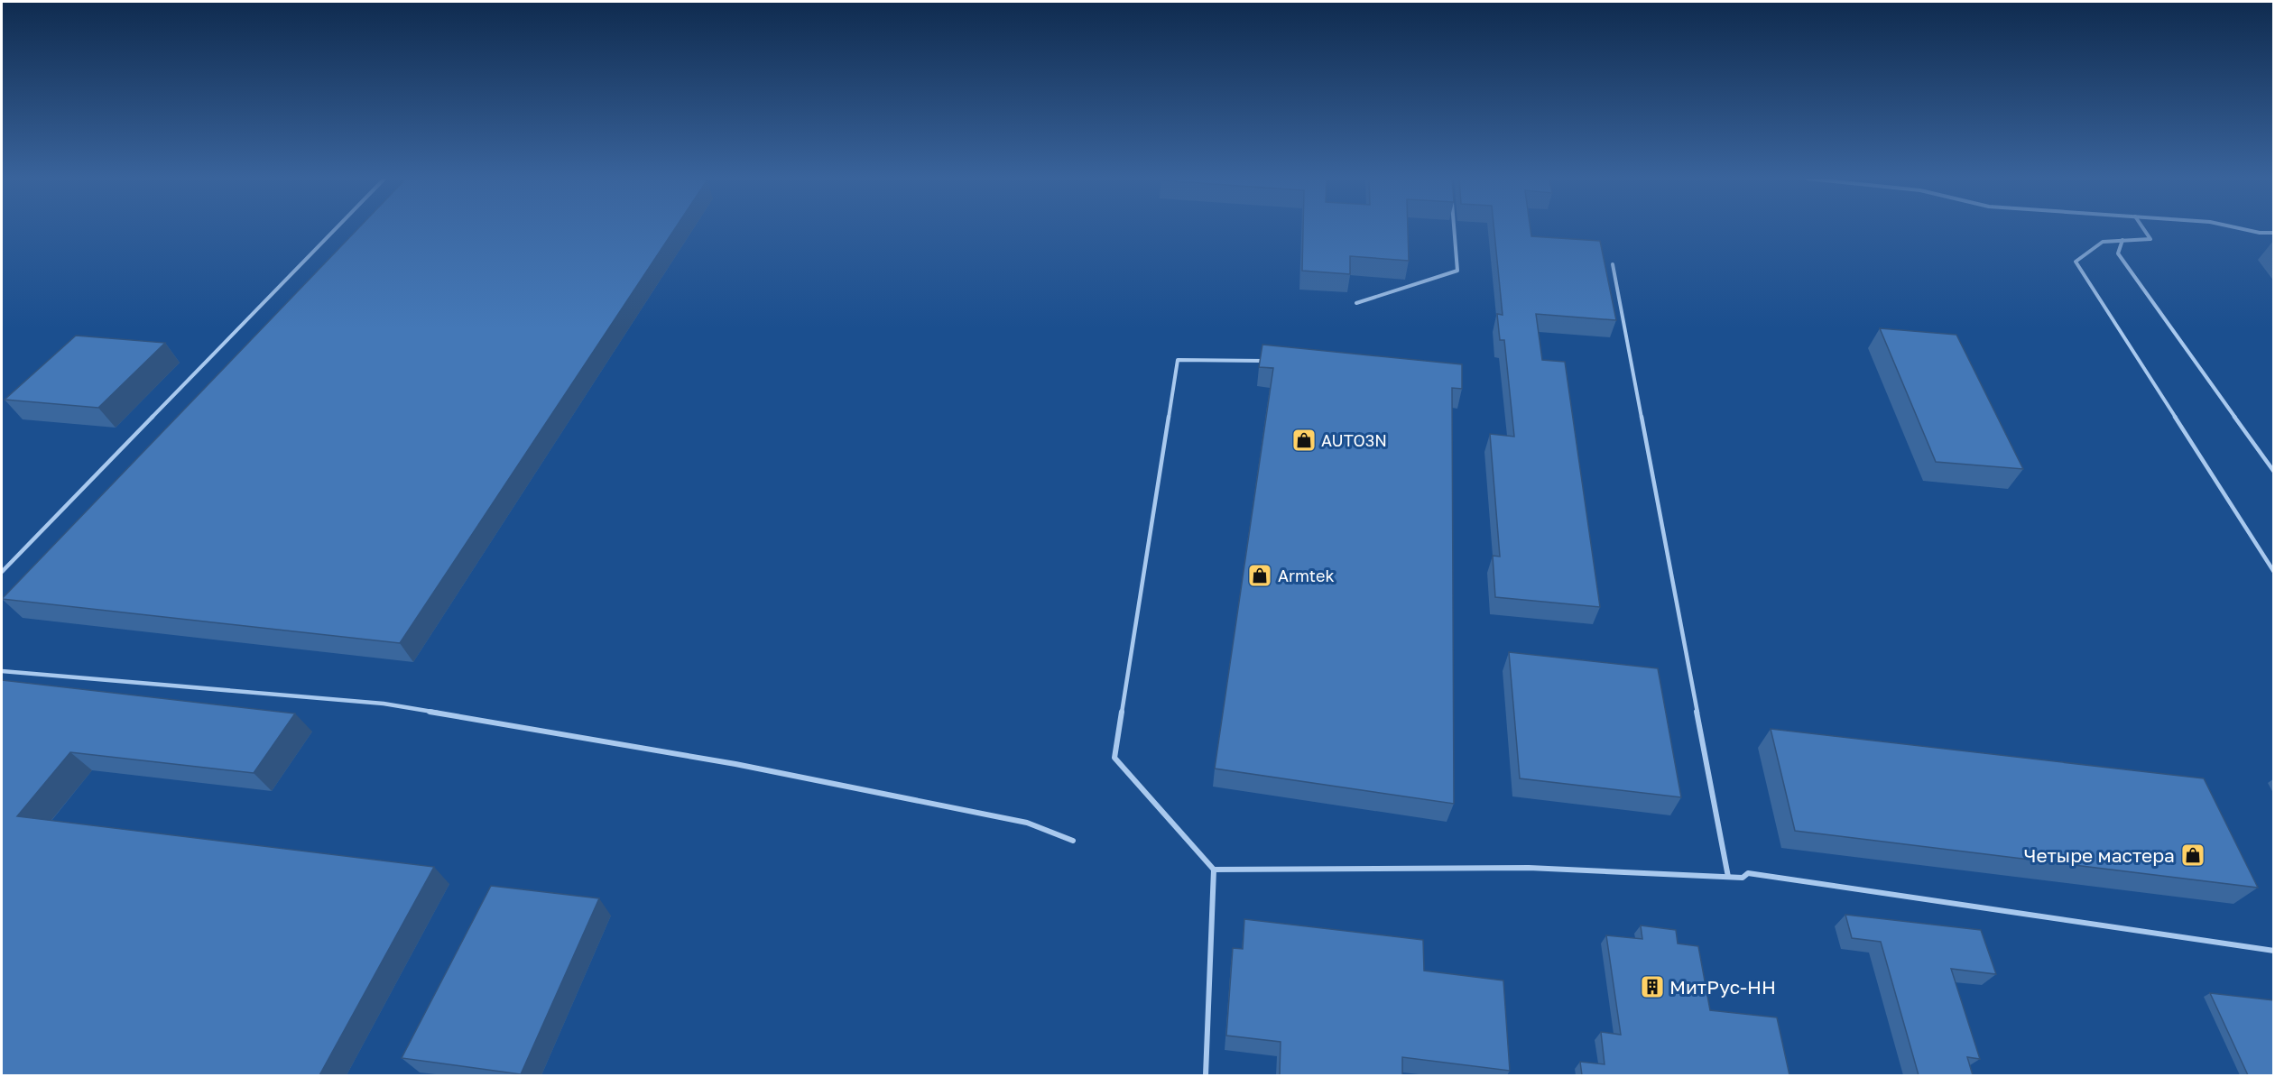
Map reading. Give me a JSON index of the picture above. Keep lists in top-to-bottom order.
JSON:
{
  "places": {
    "shop": ["AUTO3N", "Armtek", "Четыре мастера"],
    "building": ["МитРус-НН"]
  }
}
